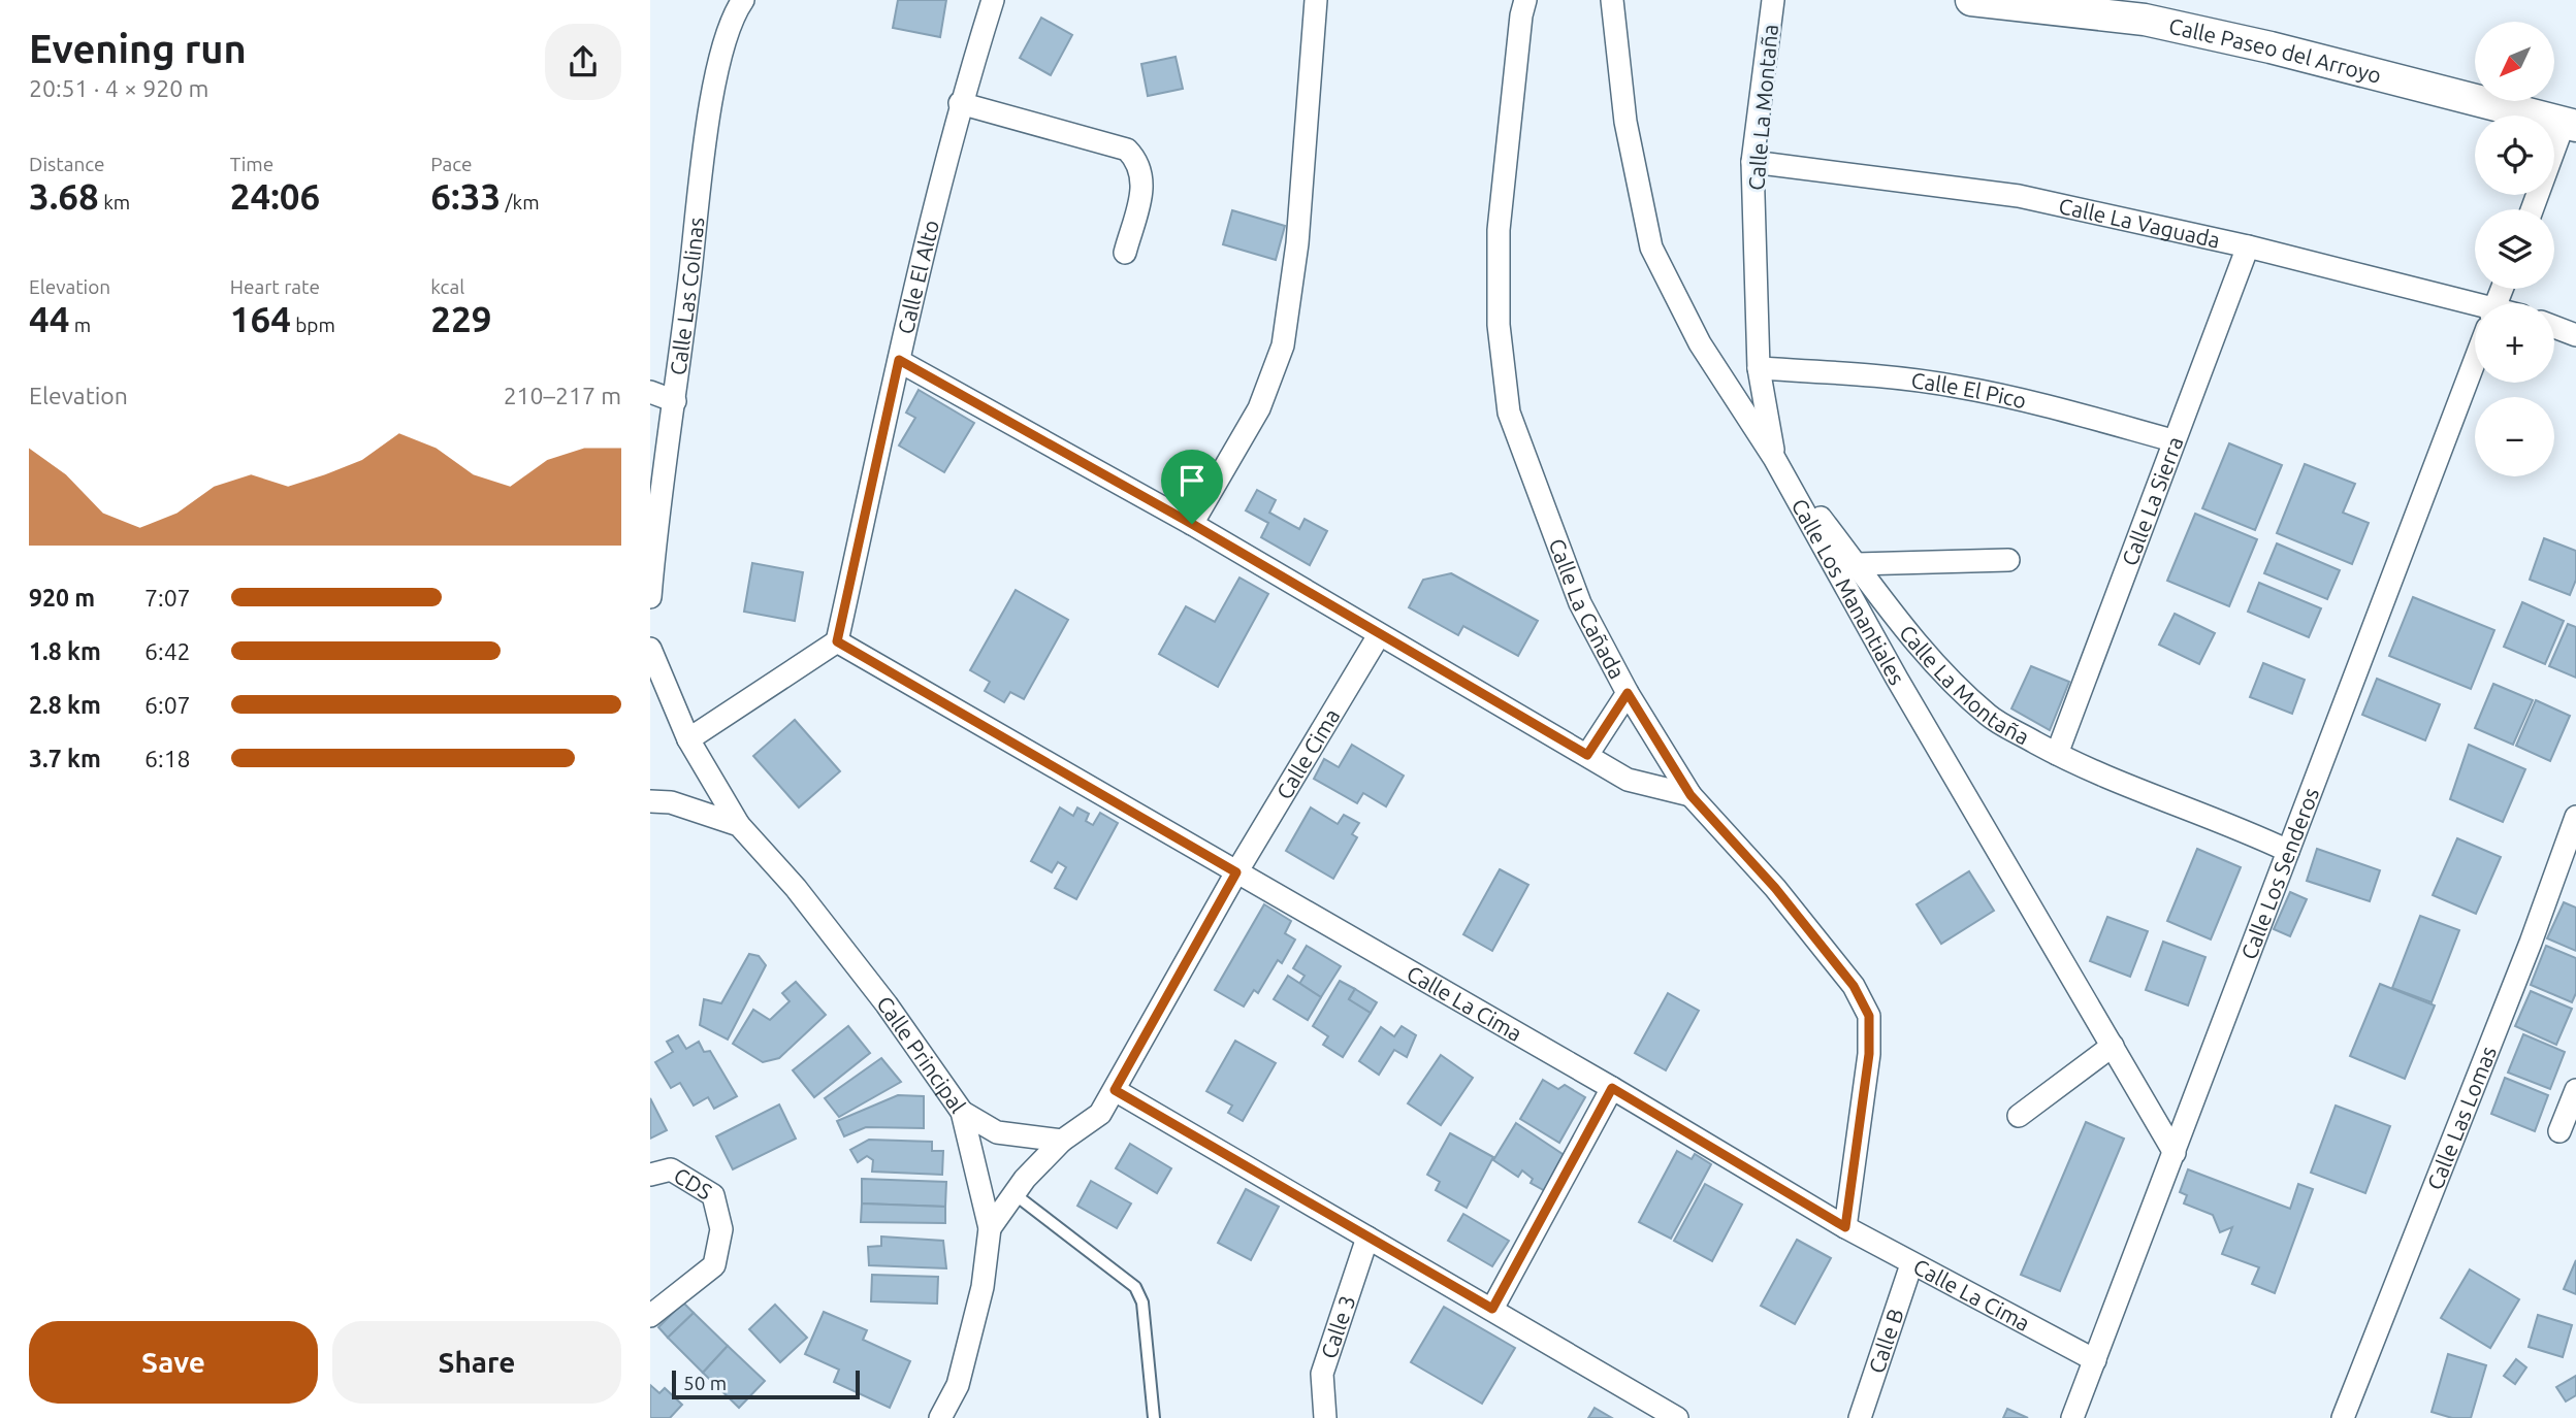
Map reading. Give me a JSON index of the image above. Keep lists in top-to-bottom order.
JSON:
{
  "streets": {
    "main road": ["Calle Paseo del Arroyo"],
    "street": [
      "Calle La Montaña",
      "Calle La Vaguada",
      "Calle El Alto",
      "Calle Las Colinas",
      "Calle El Pico",
      "Calle La Sierra",
      "Calle Los Manantiales",
      "Calle La Cañada",
      "Calle Cima",
      "Calle Los Senderos",
      "Calle La Cima",
      "Calle Principal",
      "Calle Las Lomas",
      "CDS",
      "Calle 3",
      "Calle B"
    ]
  },
  "crossings": [
    ["Calle La Montaña", "Calle La Vaguada"],
    ["Calle La Montaña", "Calle El Pico"],
    ["Calle La Montaña", "Calle La Sierra"],
    ["Calle La Montaña", "Calle Los Manantiales"],
    ["Calle La Montaña", "Calle Los Senderos"],
    ["Calle La Vaguada", "Calle La Sierra"],
    ["Calle El Alto", "Calle La Cima"],
    ["Calle El Pico", "Calle La Sierra"],
    ["Calle Los Manantiales", "Calle Los Senderos"],
    ["Calle La Cañada", "Calle La Cima"],
    ["Calle Cima", "Calle La Cima"],
    ["Calle Cima", "Calle Principal"],
    ["Calle Los Senderos", "Calle La Cima"],
    ["Calle La Cima", "Calle B"]
  ],
  "scale_bar": "50 m",
  "north": "bottom left",
  "page": {
    "heading": ["Evening run", "20:51 · 4 × 920 m"],
    "map_buttons": ["+", "−"],
    "stats": [
      ["Distance", "3.68 km"],
      ["Time", "24:06"],
      ["Pace", "6:33 /km"],
      ["Elevation", "44 m"],
      ["Heart rate", "164 bpm"],
      ["kcal", "229"]
    ],
    "chart": ["Elevation", "210–217 m"],
    "list": [
      {
        "name": "920 m",
        "note": "7:07"
      },
      {
        "name": "1.8 km",
        "note": "6:42"
      },
      {
        "name": "2.8 km",
        "note": "6:07"
      },
      {
        "name": "3.7 km",
        "note": "6:18"
      }
    ],
    "buttons": ["Save", "Share"],
    "scale": "50 m"
  }
}
